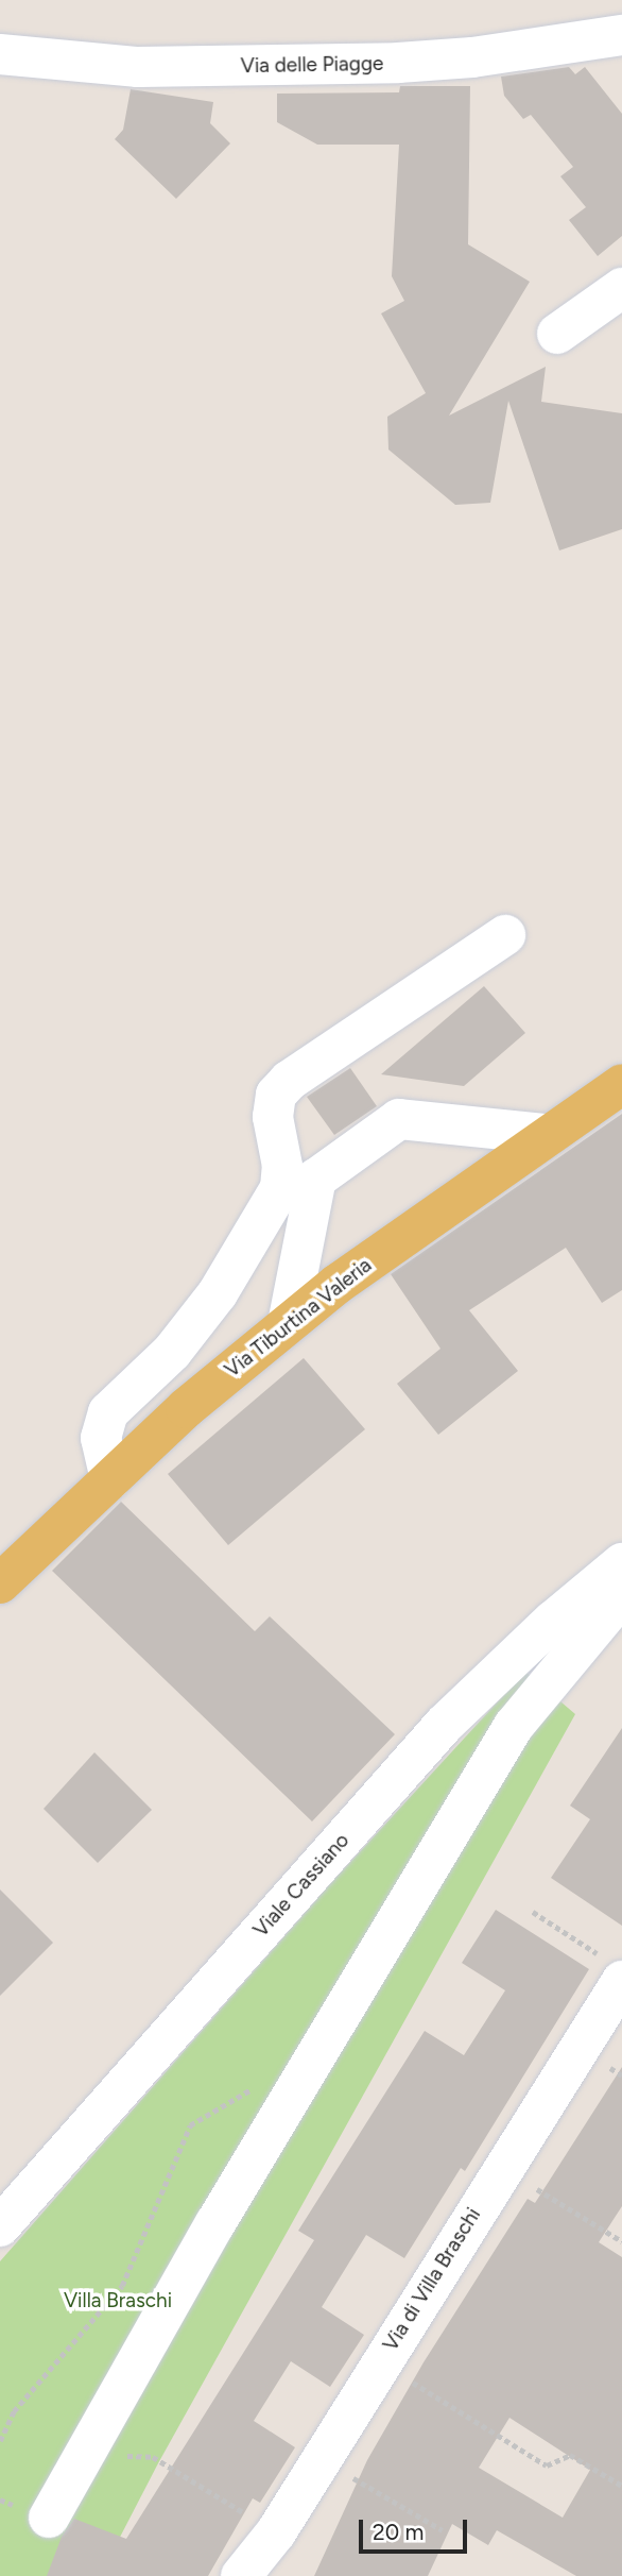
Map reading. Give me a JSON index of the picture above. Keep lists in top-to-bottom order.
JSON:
{
  "streets": {
    "main road": ["Via Tiburtina Valeria"],
    "street": ["Via delle Piagge", "Viale Cassiano", "Via di Villa Braschi"]
  },
  "parks": ["Villa Braschi"],
  "scale_bar": "20 m"
}
